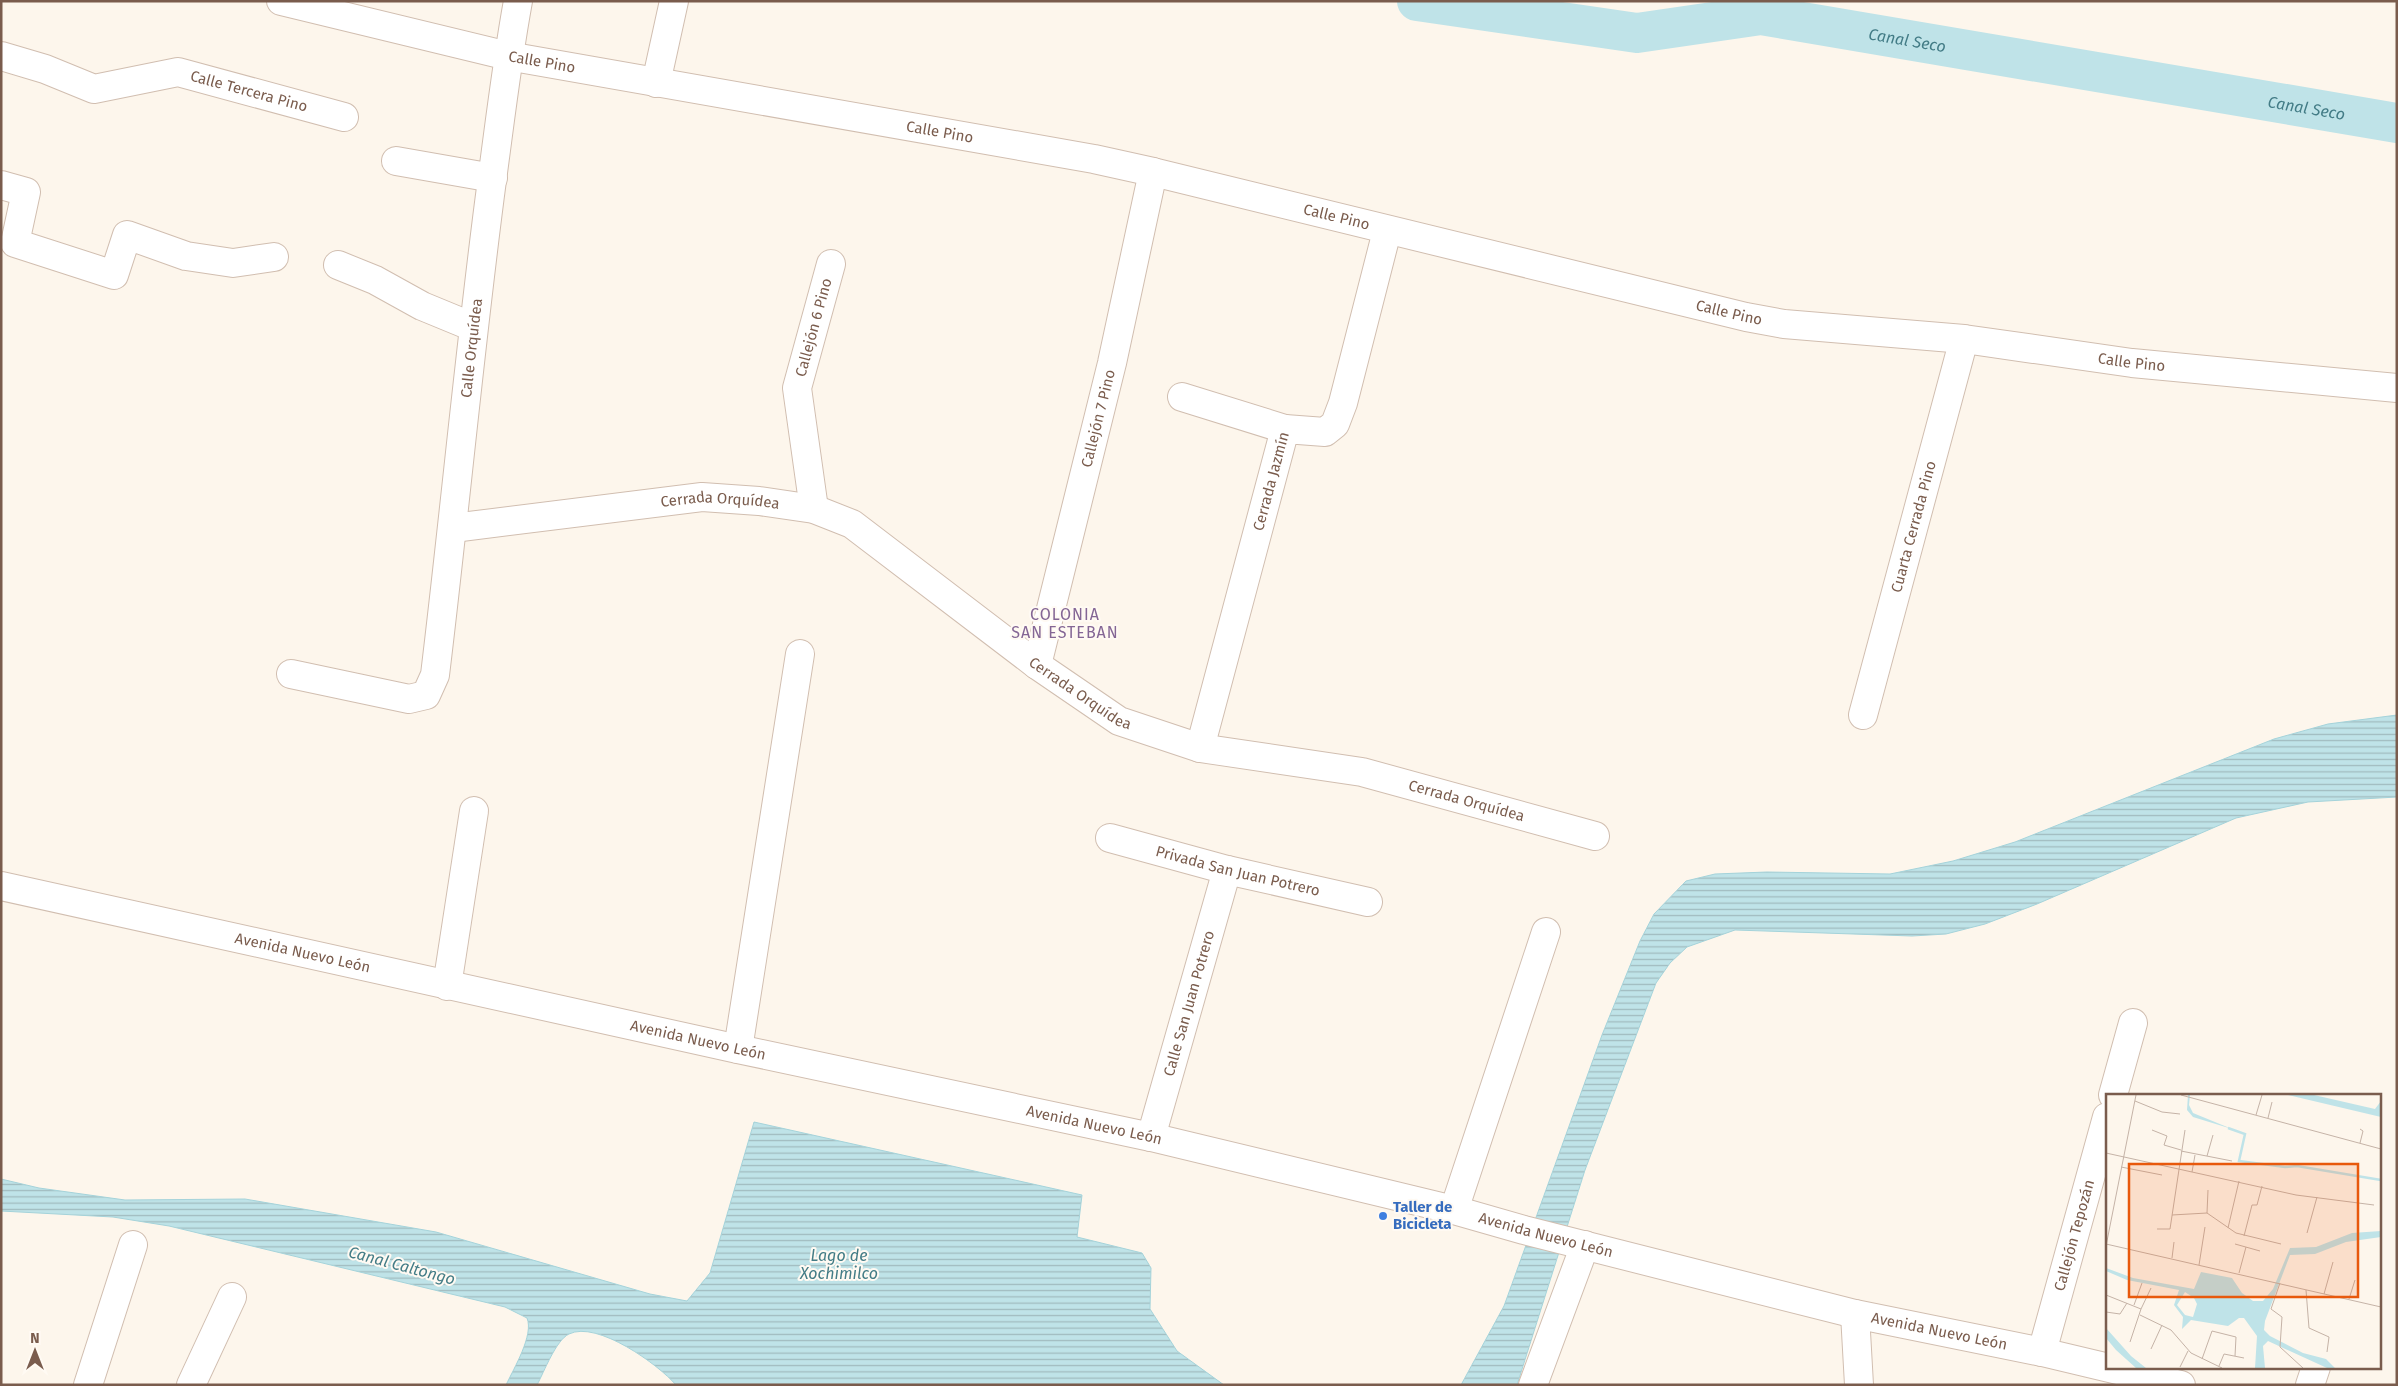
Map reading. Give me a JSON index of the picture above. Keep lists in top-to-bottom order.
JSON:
{
  "streets": {
    "street": [
      "Calle Pino",
      "Calle Tercera Pino",
      "Callejón 6 Pino",
      "Calle Orquídea",
      "Callejón 7 Pino",
      "Cerrada Jazmín",
      "Cerrada Orquídea",
      "Cuarta Cerrada Pino",
      "Privada San Juan Potrero",
      "Avenida Nuevo León",
      "Calle San Juan Potrero",
      "Callejón Tepozán"
    ]
  },
  "crossings": [
    ["Calle Pino", "Calle Orquídea"],
    ["Calle Pino", "Callejón 7 Pino"],
    ["Calle Pino", "Cerrada Jazmín"],
    ["Calle Pino", "Cuarta Cerrada Pino"],
    ["Callejón 6 Pino", "Cerrada Orquídea"],
    ["Calle Orquídea", "Cerrada Orquídea"],
    ["Callejón 7 Pino", "Cerrada Orquídea"],
    ["Cerrada Jazmín", "Cerrada Orquídea"],
    ["Privada San Juan Potrero", "Calle San Juan Potrero"],
    ["Avenida Nuevo León", "Calle San Juan Potrero"],
    ["Avenida Nuevo León", "Callejón Tepozán"]
  ],
  "districts": ["COLONIA SAN ESTEBAN"],
  "water": ["Canal Seco", "Lago de Xochimilco", "Canal Caltongo"],
  "places": ["Taller de Bicicleta"],
  "north": "top"
}
